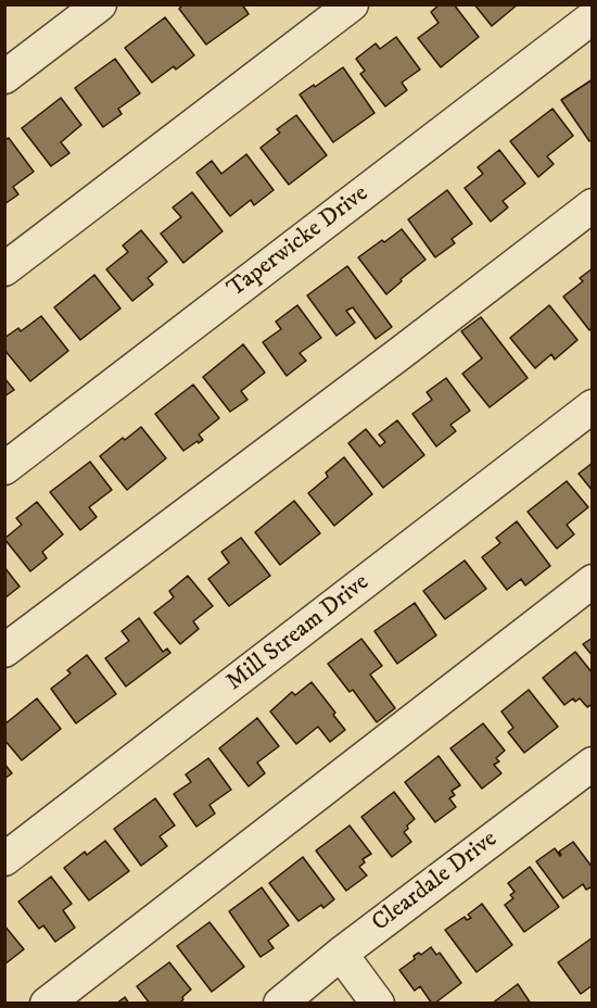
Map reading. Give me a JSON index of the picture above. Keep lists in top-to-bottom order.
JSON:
{
  "streets": {
    "street": ["Taperwicke Drive", "Mill Stream Drive", "Cleardale Drive"]
  }
}
